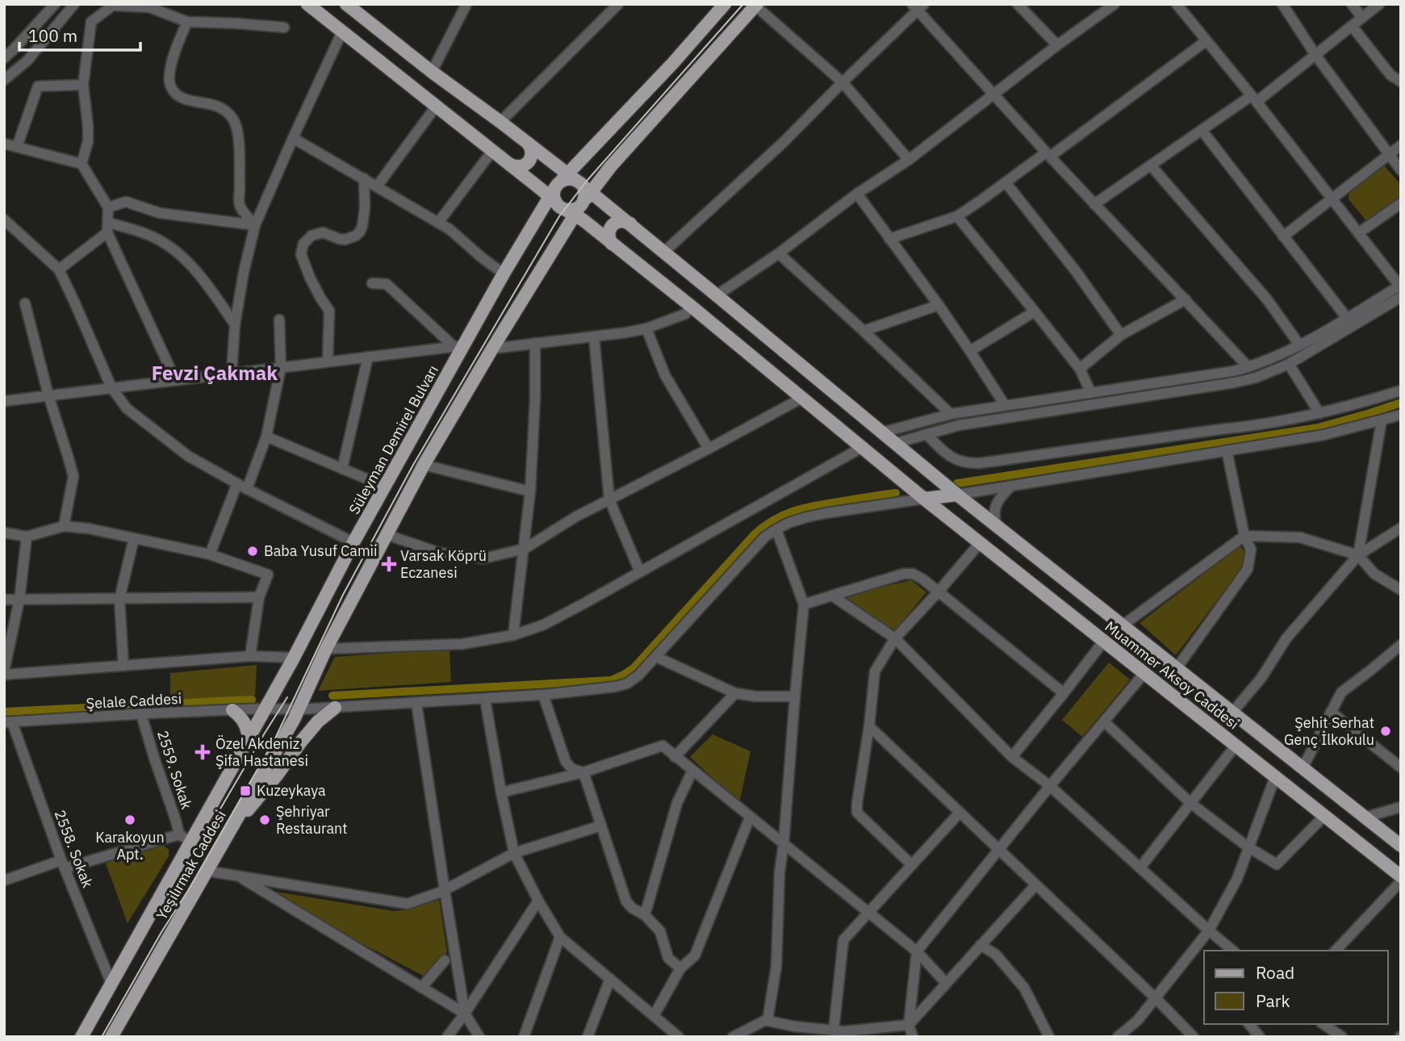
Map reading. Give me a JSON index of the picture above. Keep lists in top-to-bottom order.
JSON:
{
  "streets": {
    "main road": ["Süleyman Demirel Bulvarı", "Muammer Aksoy Caddesi", "Yeşilırmak Caddesi"],
    "street": ["Şelale Caddesi", "2559. Sokak", "2558. Sokak"]
  },
  "crossings": [
    ["Süleyman Demirel Bulvarı", "Muammer Aksoy Caddesi"],
    ["Süleyman Demirel Bulvarı", "Şelale Caddesi"],
    ["Süleyman Demirel Bulvarı", "Yeşilırmak Caddesi"],
    ["Muammer Aksoy Caddesi", "Şelale Caddesi"],
    ["Şelale Caddesi", "2559. Sokak"],
    ["Şelale Caddesi", "2558. Sokak"],
    ["Şelale Caddesi", "Yeşilırmak Caddesi"],
    ["2558. Sokak", "Yeşilırmak Caddesi"]
  ],
  "districts": ["Fevzi Çakmak"],
  "places": {
    "other": [
      "Baba Yusuf Camii",
      "Şehit Serhat Genç İlkokulu",
      "Karakoyun Apt.",
      "Şehriyar Restaurant"
    ],
    "health": ["Varsak Köprü Eczanesi", "Özel Akdeniz Şifa Hastanesi"],
    "transit": ["Kuzeykaya"]
  },
  "legend": ["Road", "Park"],
  "scale_bar": "100 m"
}
